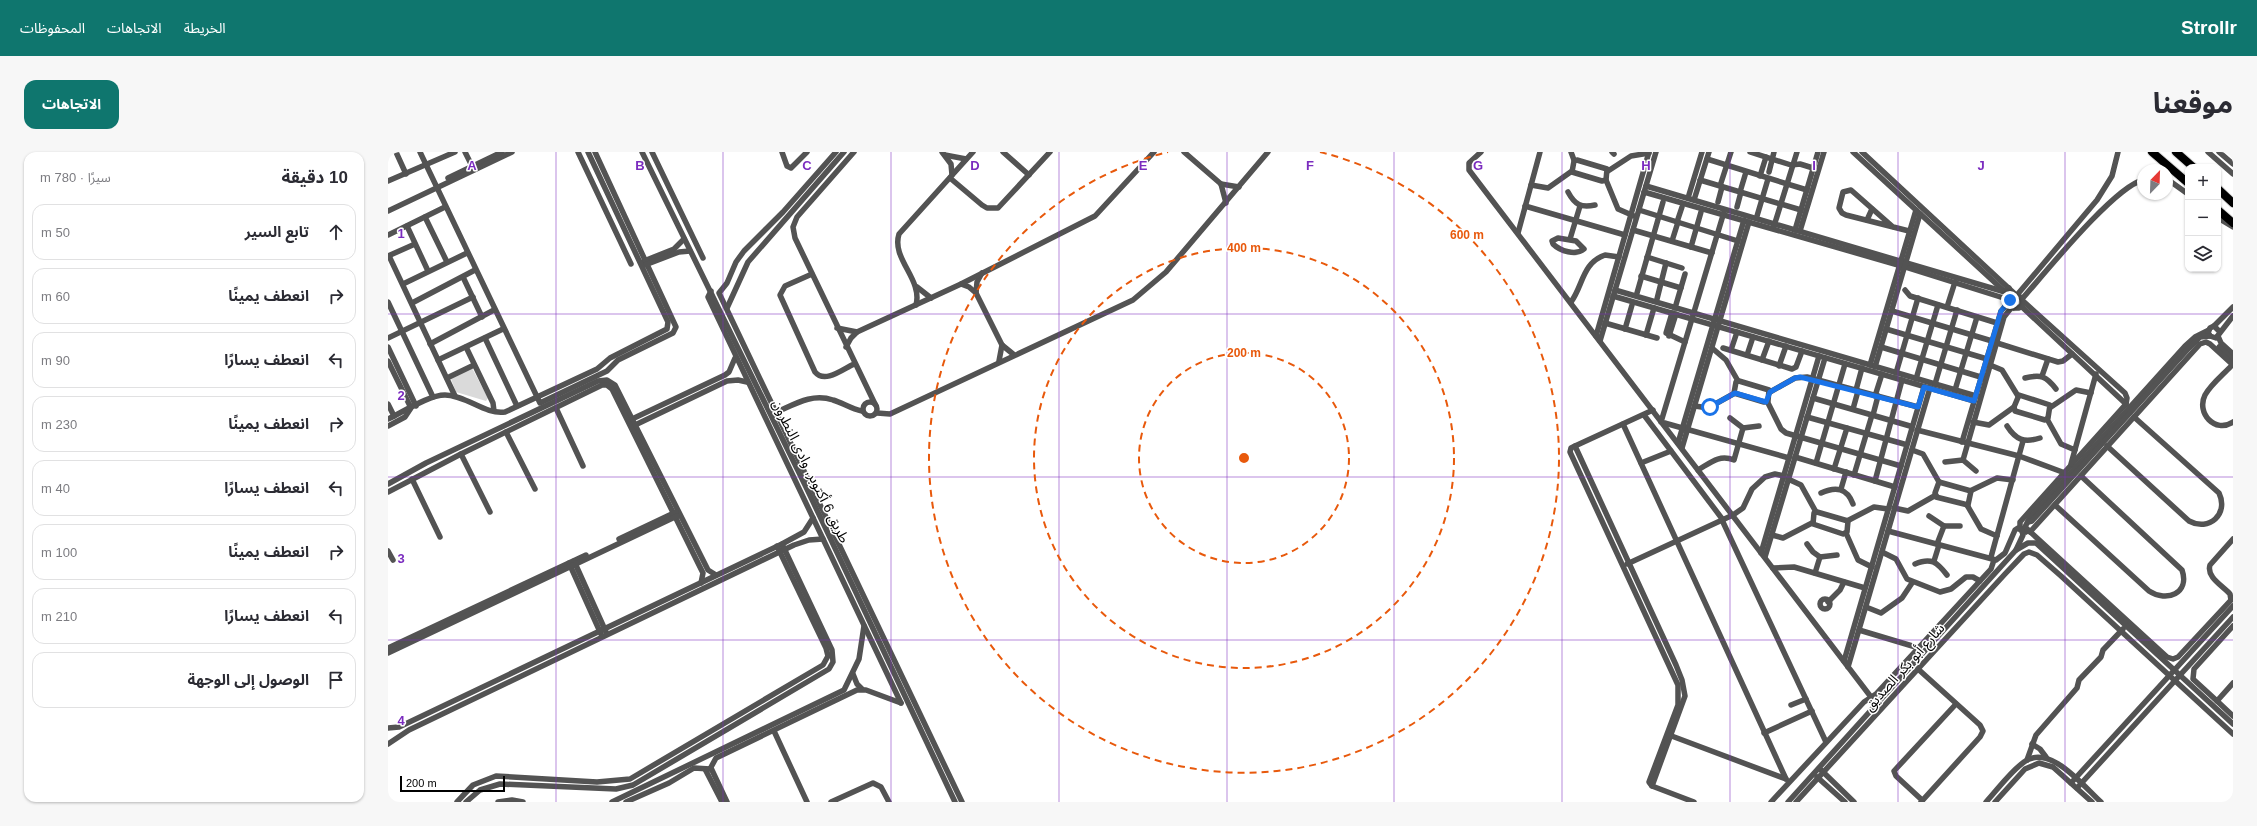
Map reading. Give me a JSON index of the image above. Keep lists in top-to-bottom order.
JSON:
{
  "streets": {
    "street": ["طريق 6 أكتوبر, وادى النطرون", "شارع أبو بكر الصديق"]
  },
  "scale_bar": "200 m",
  "north": "top right",
  "page": {
    "header": "Strollr",
    "nav": ["الخريطة", "الاتجاهات", "المحفوظات"],
    "title": "موقعنا",
    "buttons": "الاتجاهات",
    "heading": ["10 دقيقة", "سيرًا · 780 m"],
    "map_buttons": ["+", "−"],
    "list": [
      ["تابع السير", "50 m"],
      ["انعطف يمينًا", "60 m"],
      ["انعطف يسارًا", "90 m"],
      ["انعطف يمينًا", "230 m"],
      ["انعطف يسارًا", "40 m"],
      ["انعطف يمينًا", "100 m"],
      ["انعطف يسارًا", "210 m"],
      "الوصول إلى الوجهة"
    ],
    "scale": "200 m"
  },
  "grid": {
    "columns": [
      "A",
      "B",
      "C",
      "D",
      "E",
      "F",
      "G",
      "H",
      "I",
      "J"
    ],
    "rows": [
      "1",
      "2",
      "3",
      "4"
    ]
  },
  "rings": ["600 m", "400 m", "200 m"]
}
